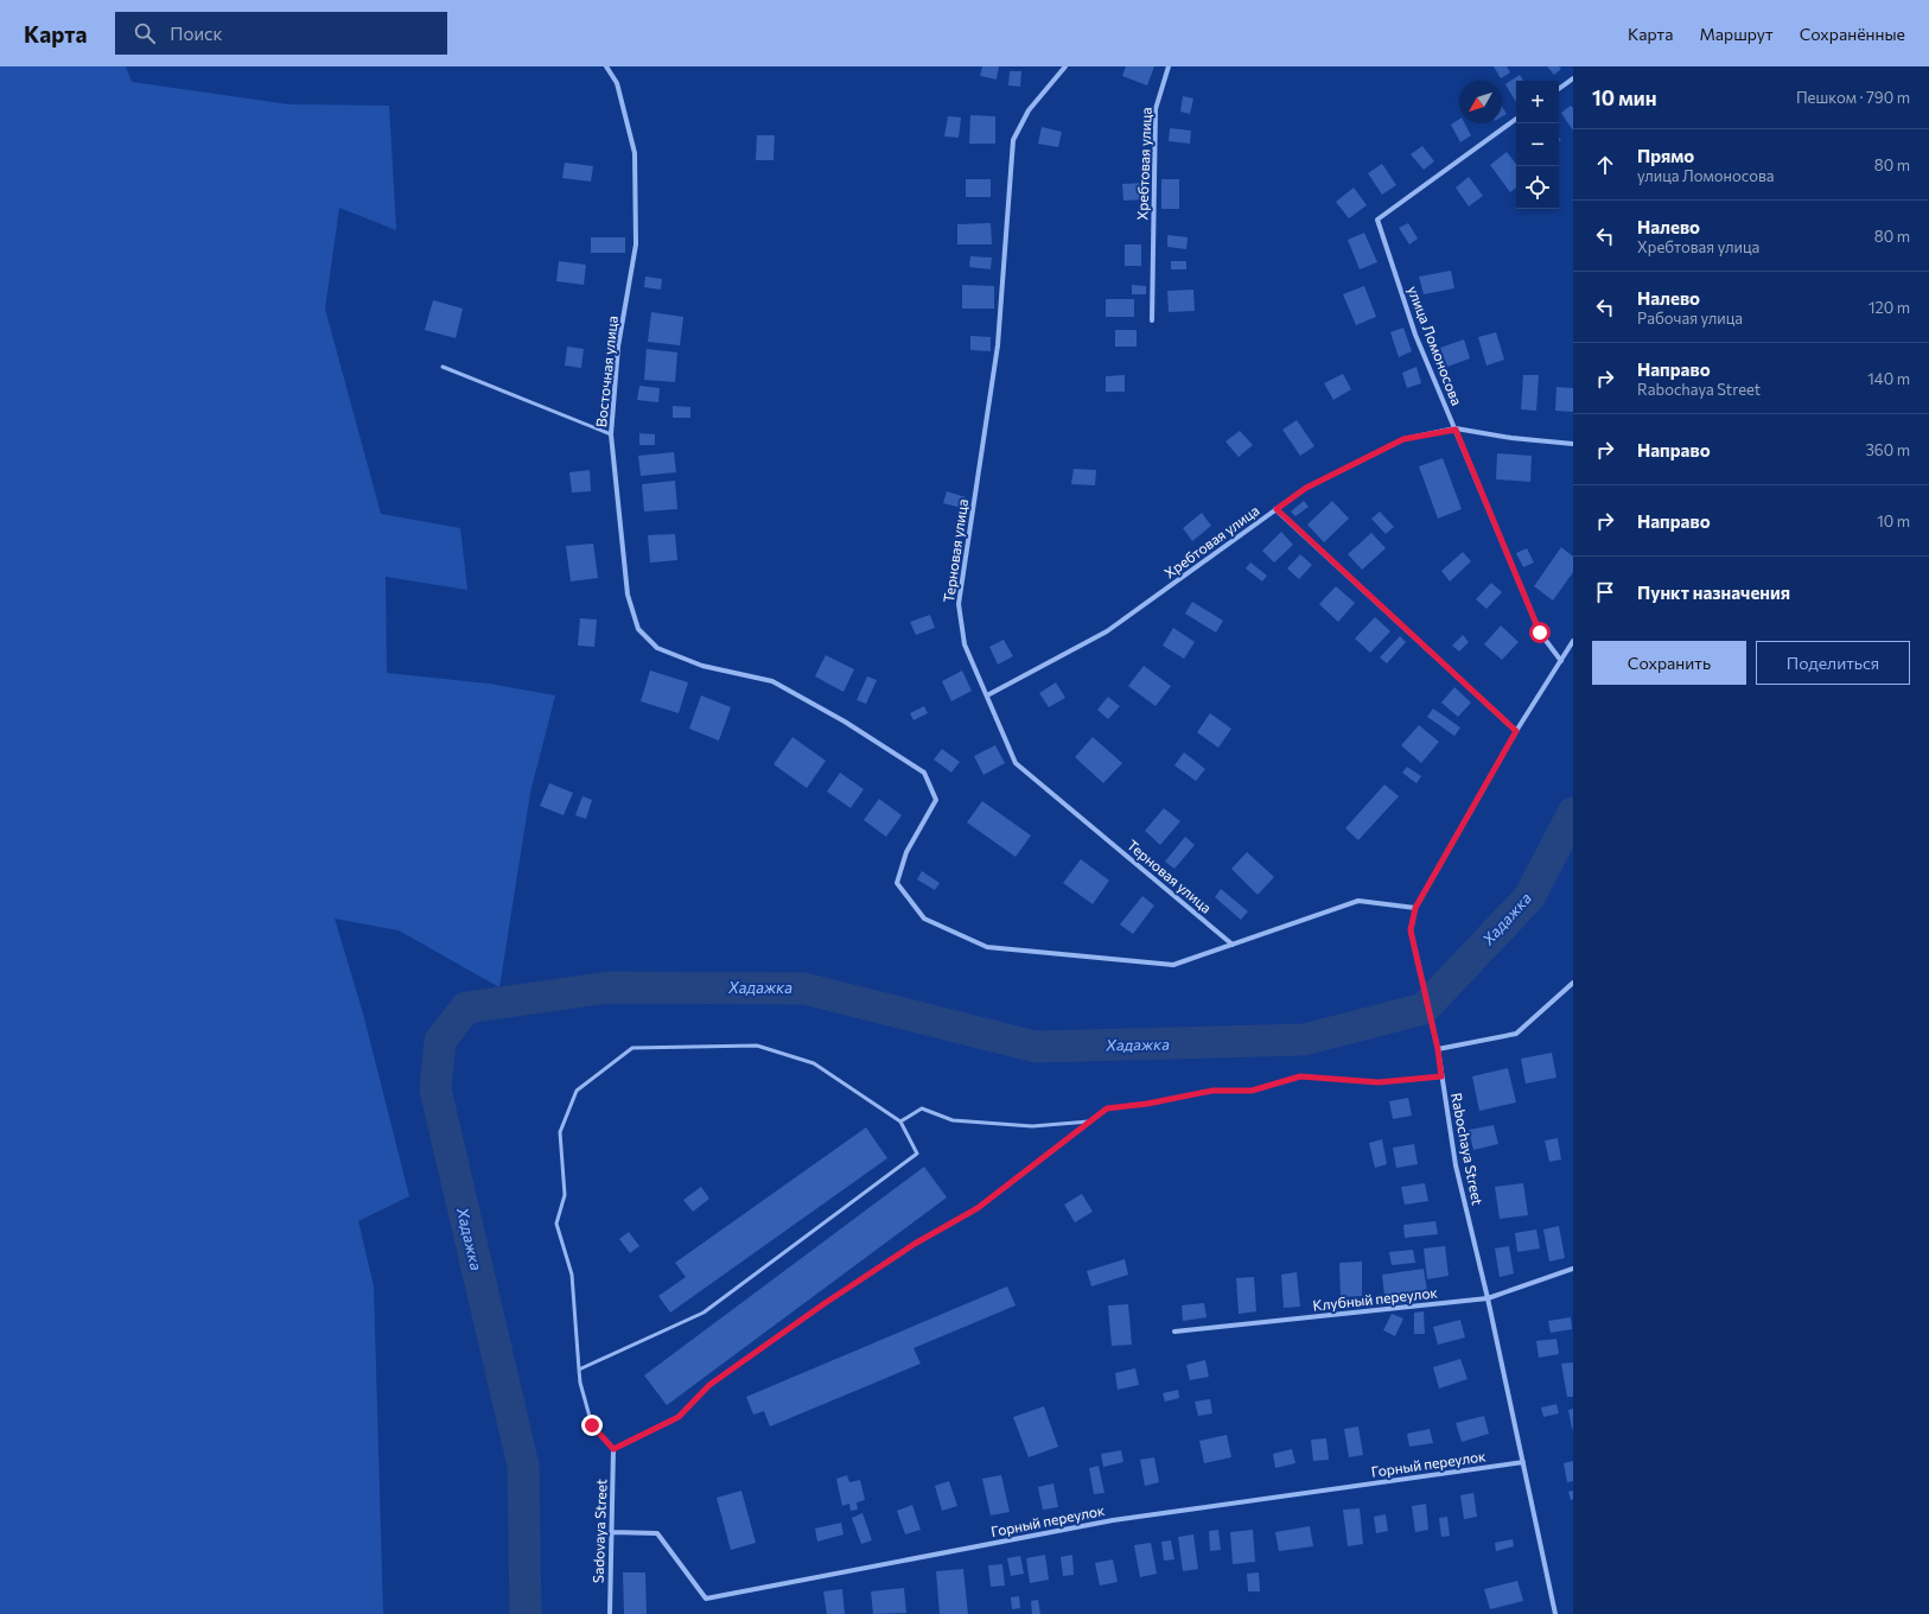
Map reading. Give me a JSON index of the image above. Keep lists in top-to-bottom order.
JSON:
{
  "streets": {
    "street": [
      "Хребтовая улица",
      "улица Ломоносова",
      "Восточная улица",
      "Терновая улица",
      "Rabochaya Street",
      "Клубный переулок",
      "Горный переулок",
      "Sadovaya Street"
    ]
  },
  "crossings": [
    ["Хребтовая улица", "улица Ломоносова"],
    ["Хребтовая улица", "Терновая улица"],
    ["улица Ломоносова", "Rabochaya Street"],
    ["Восточная улица", "Терновая улица"],
    ["Rabochaya Street", "Клубный переулок"],
    ["Rabochaya Street", "Горный переулок"],
    ["Горный переулок", "Sadovaya Street"]
  ],
  "water": ["Хадажка"],
  "north": "bottom left",
  "page": {
    "header": "Карта",
    "search": "Поиск",
    "nav": ["Карта", "Маршрут", "Сохранённые"],
    "heading": ["10 мин", "Пешком · 790 m"],
    "map_buttons": ["+", "−"],
    "list": [
      ["Прямо", "улица Ломоносова", "80 m"],
      ["Налево", "Хребтовая улица", "80 m"],
      ["Налево", "Рабочая улица", "120 m"],
      ["Направо", "Rabochaya Street", "140 m"],
      ["Направо", "360 m"],
      ["Направо", "10 m"],
      "Пункт назначения"
    ],
    "buttons": ["Сохранить", "Поделиться"]
  }
}
